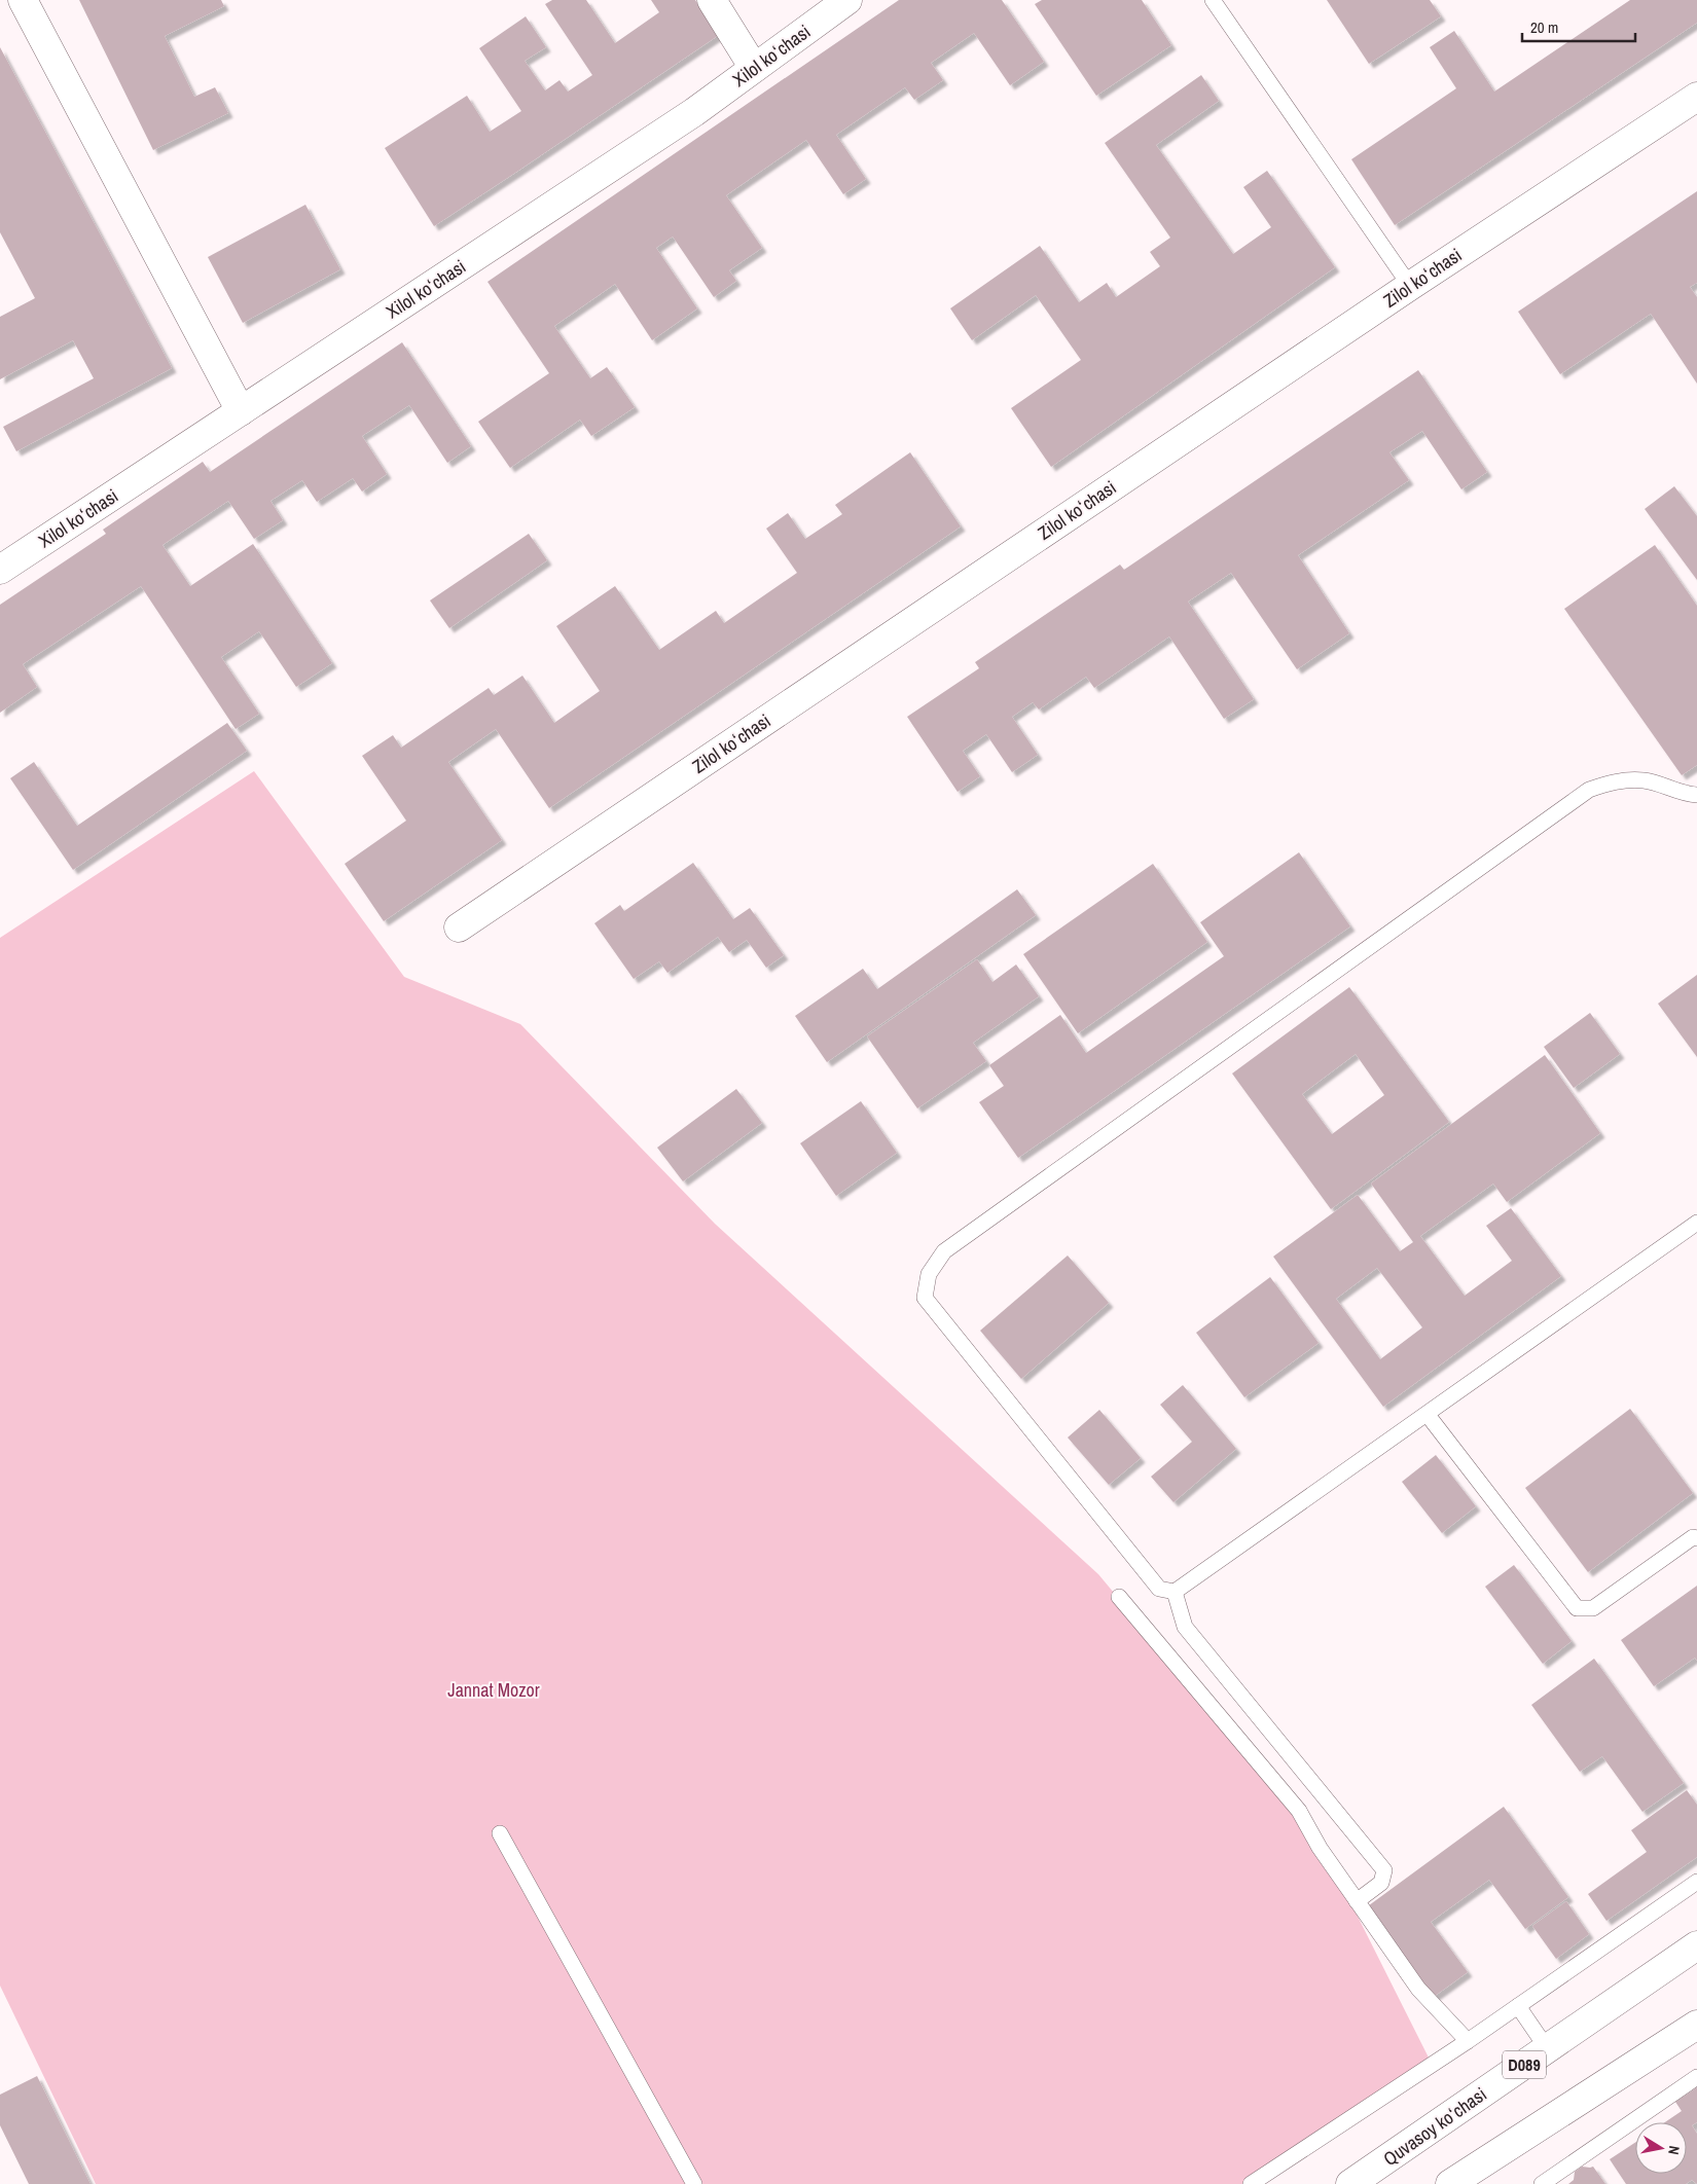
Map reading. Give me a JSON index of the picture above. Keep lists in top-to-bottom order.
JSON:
{
  "streets": {
    "street": [
      "Xilol koʻchasi",
      "Zilol koʻchasi",
      "D089",
      "Quvasoy koʻchasi"
    ]
  },
  "parks": ["Jannat Mozor"],
  "scale_bar": "20 m",
  "north": "right"
}
